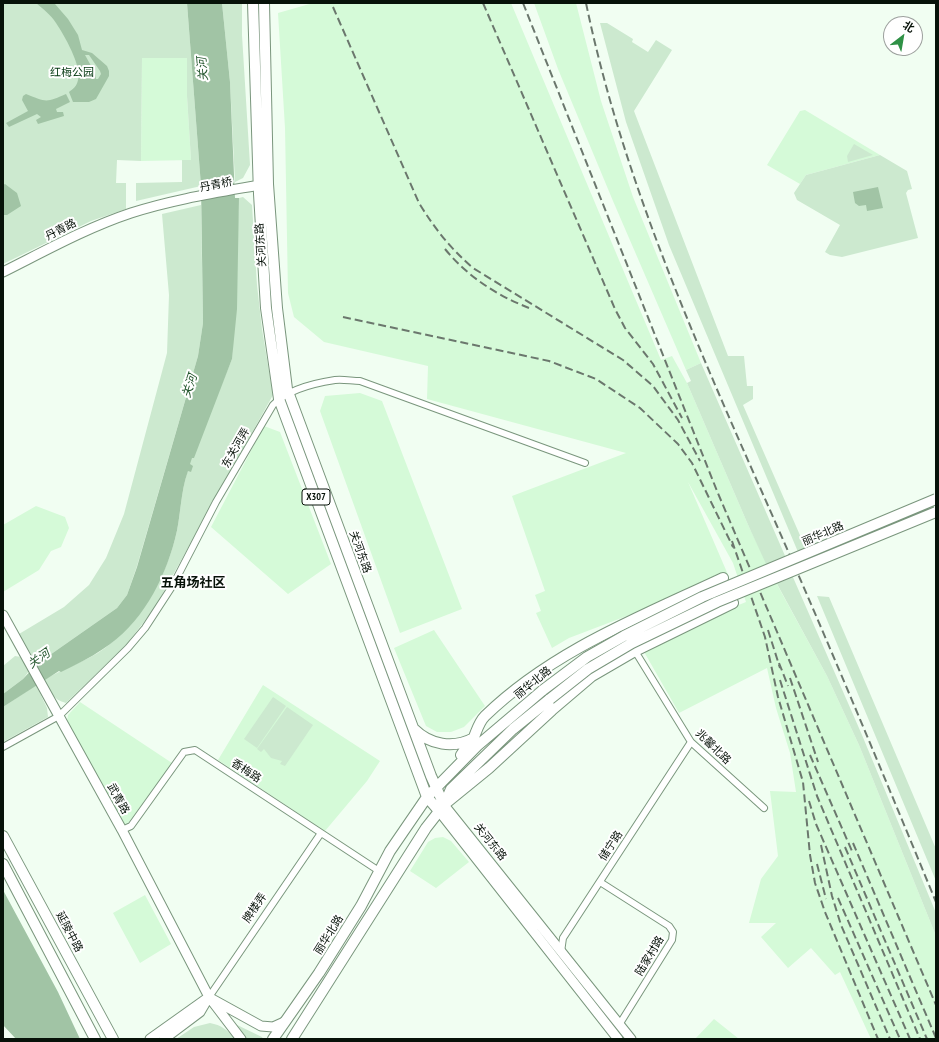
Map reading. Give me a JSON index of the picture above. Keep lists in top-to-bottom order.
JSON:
{
  "streets": {
    "main road": [
      "关河东路",
      "X307",
      "丽华北路",
      "延陵中路"
    ],
    "street": [
      "丹青桥",
      "丹青路",
      "东关河弄",
      "兆馨北路",
      "香梅路",
      "武青路",
      "储宁路",
      "牌楼弄",
      "陆家村路"
    ]
  },
  "crossings": [
    ["丹青桥", "丹青路"],
    ["丹青桥", "关河东路"],
    ["关河东路", "东关河弄"],
    ["关河东路", "丽华北路"],
    ["关河东路", "储宁路"],
    ["关河东路", "陆家村路"],
    ["东关河弄", "武青路"],
    ["丽华北路", "香梅路"],
    ["兆馨北路", "储宁路"],
    ["香梅路", "武青路"],
    ["香梅路", "牌楼弄"],
    ["武青路", "牌楼弄"],
    ["储宁路", "陆家村路"]
  ],
  "districts": ["五角场社区"],
  "water": ["关河"],
  "parks": ["红梅公园"],
  "north": "top right"
}
